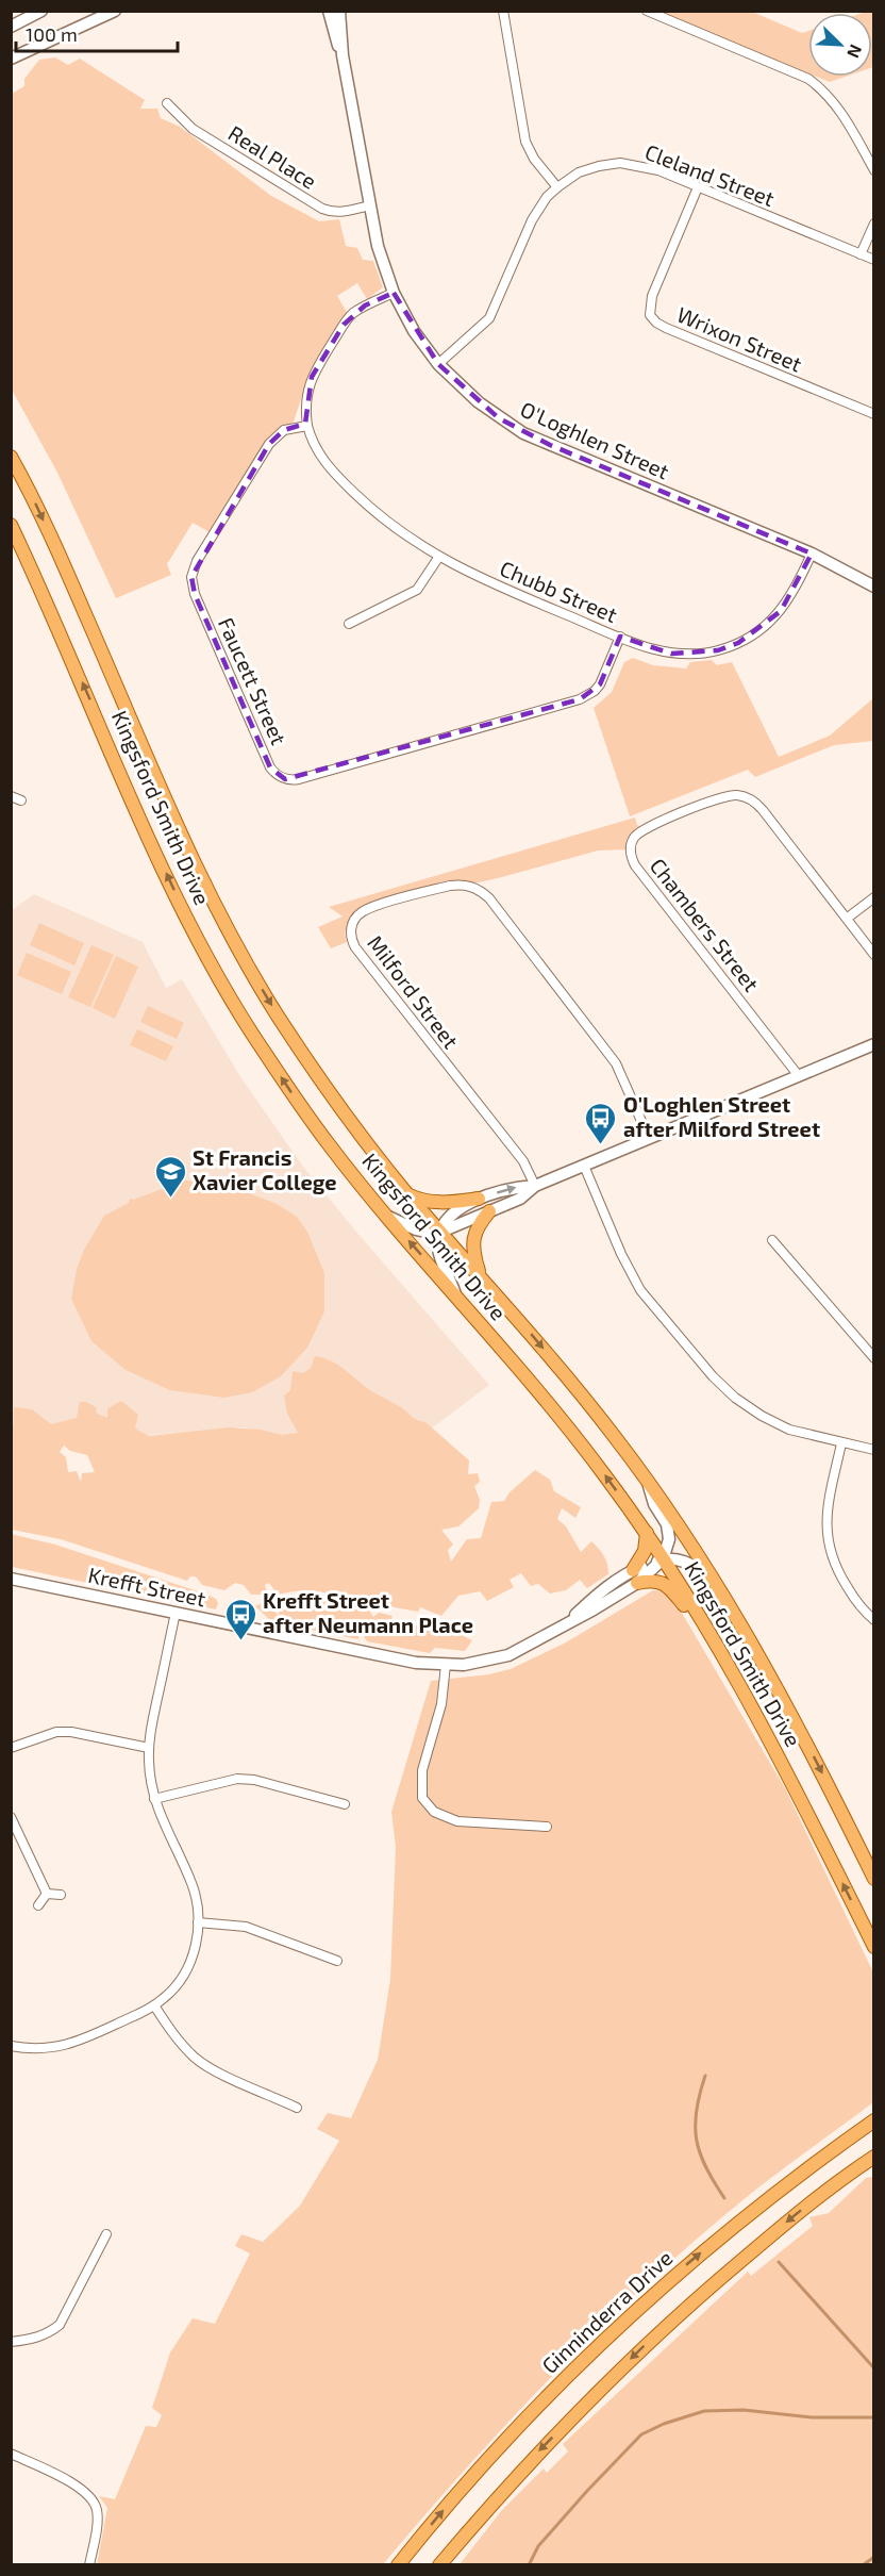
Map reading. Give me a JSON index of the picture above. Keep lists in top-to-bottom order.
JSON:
{
  "streets": {
    "main road": ["Kingsford Smith Drive", "Ginninderra Drive"],
    "street": [
      "Real Place",
      "Cleland Street",
      "Wrixon Street",
      "O'Loghlen Street",
      "Chubb Street",
      "Faucett Street",
      "Chambers Street",
      "Milford Street",
      "Krefft Street"
    ]
  },
  "crossings": [
    ["Real Place", "O'Loghlen Street"],
    ["Cleland Street", "Wrixon Street"],
    ["Cleland Street", "O'Loghlen Street"],
    ["O'Loghlen Street", "Chubb Street"],
    ["Chubb Street", "Faucett Street"],
    ["Kingsford Smith Drive", "Krefft Street"]
  ],
  "places": {
    "bus stop": ["O'Loghlen Street after Milford Street", "Krefft Street after Neumann Place"],
    "school or university": ["St Francis Xavier College"]
  },
  "scale_bar": "100 m",
  "north": "bottom right"
}
